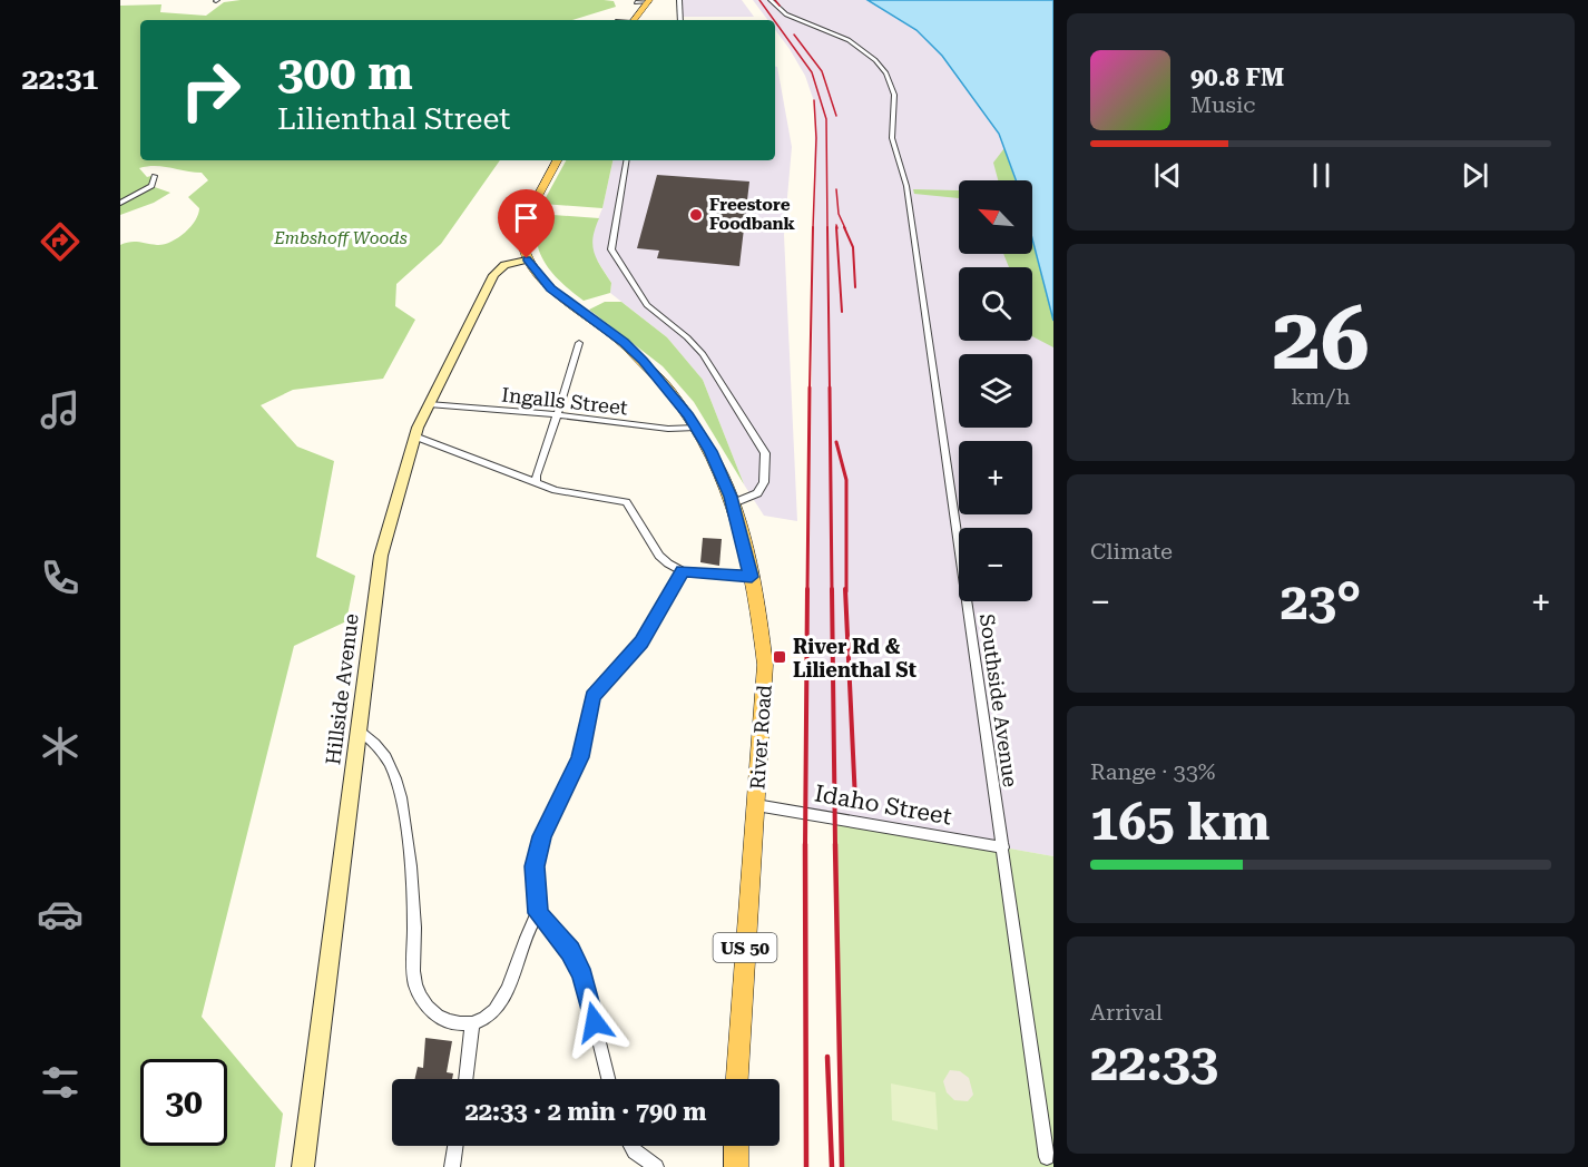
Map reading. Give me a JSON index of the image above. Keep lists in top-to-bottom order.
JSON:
{
  "streets": {
    "main road": ["River Road", "US 50"],
    "street": [
      "Ingalls Street",
      "Hillside Avenue",
      "Southside Avenue",
      "Idaho Street"
    ]
  },
  "crossings": [
    ["Ingalls Street", "Hillside Avenue"],
    ["Ingalls Street", "River Road"],
    ["Hillside Avenue", "River Road"],
    ["Southside Avenue", "Idaho Street"],
    ["River Road", "Idaho Street"]
  ],
  "parks": ["Embshoff Woods"],
  "places": {
    "other": ["Freestore Foodbank"],
    "transit": ["River Rd & Lilienthal St"]
  },
  "north": "top left",
  "page": {
    "tabs": "22:31",
    "turn": ["300 m", "Lilienthal Street"],
    "song": ["90.8 FM", "Music"],
    "map_buttons": ["+", "−"],
    "tile": [
      ["26", "km/h"],
      "Climate",
      ["Range · 33%", "165 km"],
      ["Arrival", "22:33"]
    ],
    "heat": ["−", "23°", "+"],
    "limit": "30",
    "trip": "22:33 · 2 min · 790 m"
  }
}
